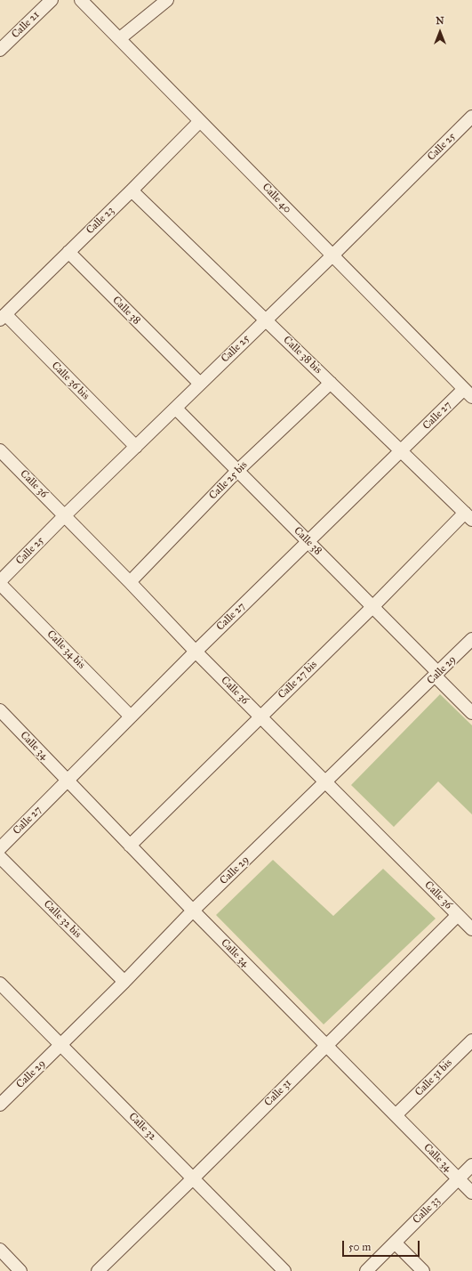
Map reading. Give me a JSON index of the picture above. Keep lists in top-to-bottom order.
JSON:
{
  "streets": {
    "street": [
      "Calle 21",
      "Calle 25",
      "Calle 40",
      "Calle 23",
      "Calle 38",
      "Calle 38 bis",
      "Calle 36 bis",
      "Calle 27",
      "Calle 25 bis",
      "Calle 36",
      "Calle 34 bis",
      "Calle 29",
      "Calle 27 bis",
      "Calle 34",
      "Calle 32 bis",
      "Calle 31 bis",
      "Calle 31",
      "Calle 32",
      "Calle 33"
    ]
  },
  "crossings": [
    ["Calle 25", "Calle 40"],
    ["Calle 25", "Calle 38"],
    ["Calle 25", "Calle 38 bis"],
    ["Calle 25", "Calle 36 bis"],
    ["Calle 25", "Calle 36"],
    ["Calle 25", "Calle 34 bis"],
    ["Calle 40", "Calle 23"],
    ["Calle 40", "Calle 27"],
    ["Calle 23", "Calle 38"],
    ["Calle 23", "Calle 38 bis"],
    ["Calle 23", "Calle 36 bis"],
    ["Calle 38", "Calle 27"],
    ["Calle 38", "Calle 25 bis"],
    ["Calle 38", "Calle 29"],
    ["Calle 38", "Calle 27 bis"],
    ["Calle 38 bis", "Calle 27"],
    ["Calle 38 bis", "Calle 25 bis"],
    ["Calle 38 bis", "Calle 27 bis"],
    ["Calle 27", "Calle 36"],
    ["Calle 27", "Calle 34 bis"],
    ["Calle 27", "Calle 34"],
    ["Calle 25 bis", "Calle 36"],
    ["Calle 36", "Calle 29"],
    ["Calle 36", "Calle 27 bis"],
    ["Calle 36", "Calle 31"],
    ["Calle 29", "Calle 34"],
    ["Calle 29", "Calle 32 bis"],
    ["Calle 29", "Calle 32"],
    ["Calle 27 bis", "Calle 34"],
    ["Calle 34", "Calle 31 bis"],
    ["Calle 34", "Calle 31"],
    ["Calle 34", "Calle 33"],
    ["Calle 31", "Calle 32"]
  ],
  "scale_bar": "50 m",
  "north": "top"
}
